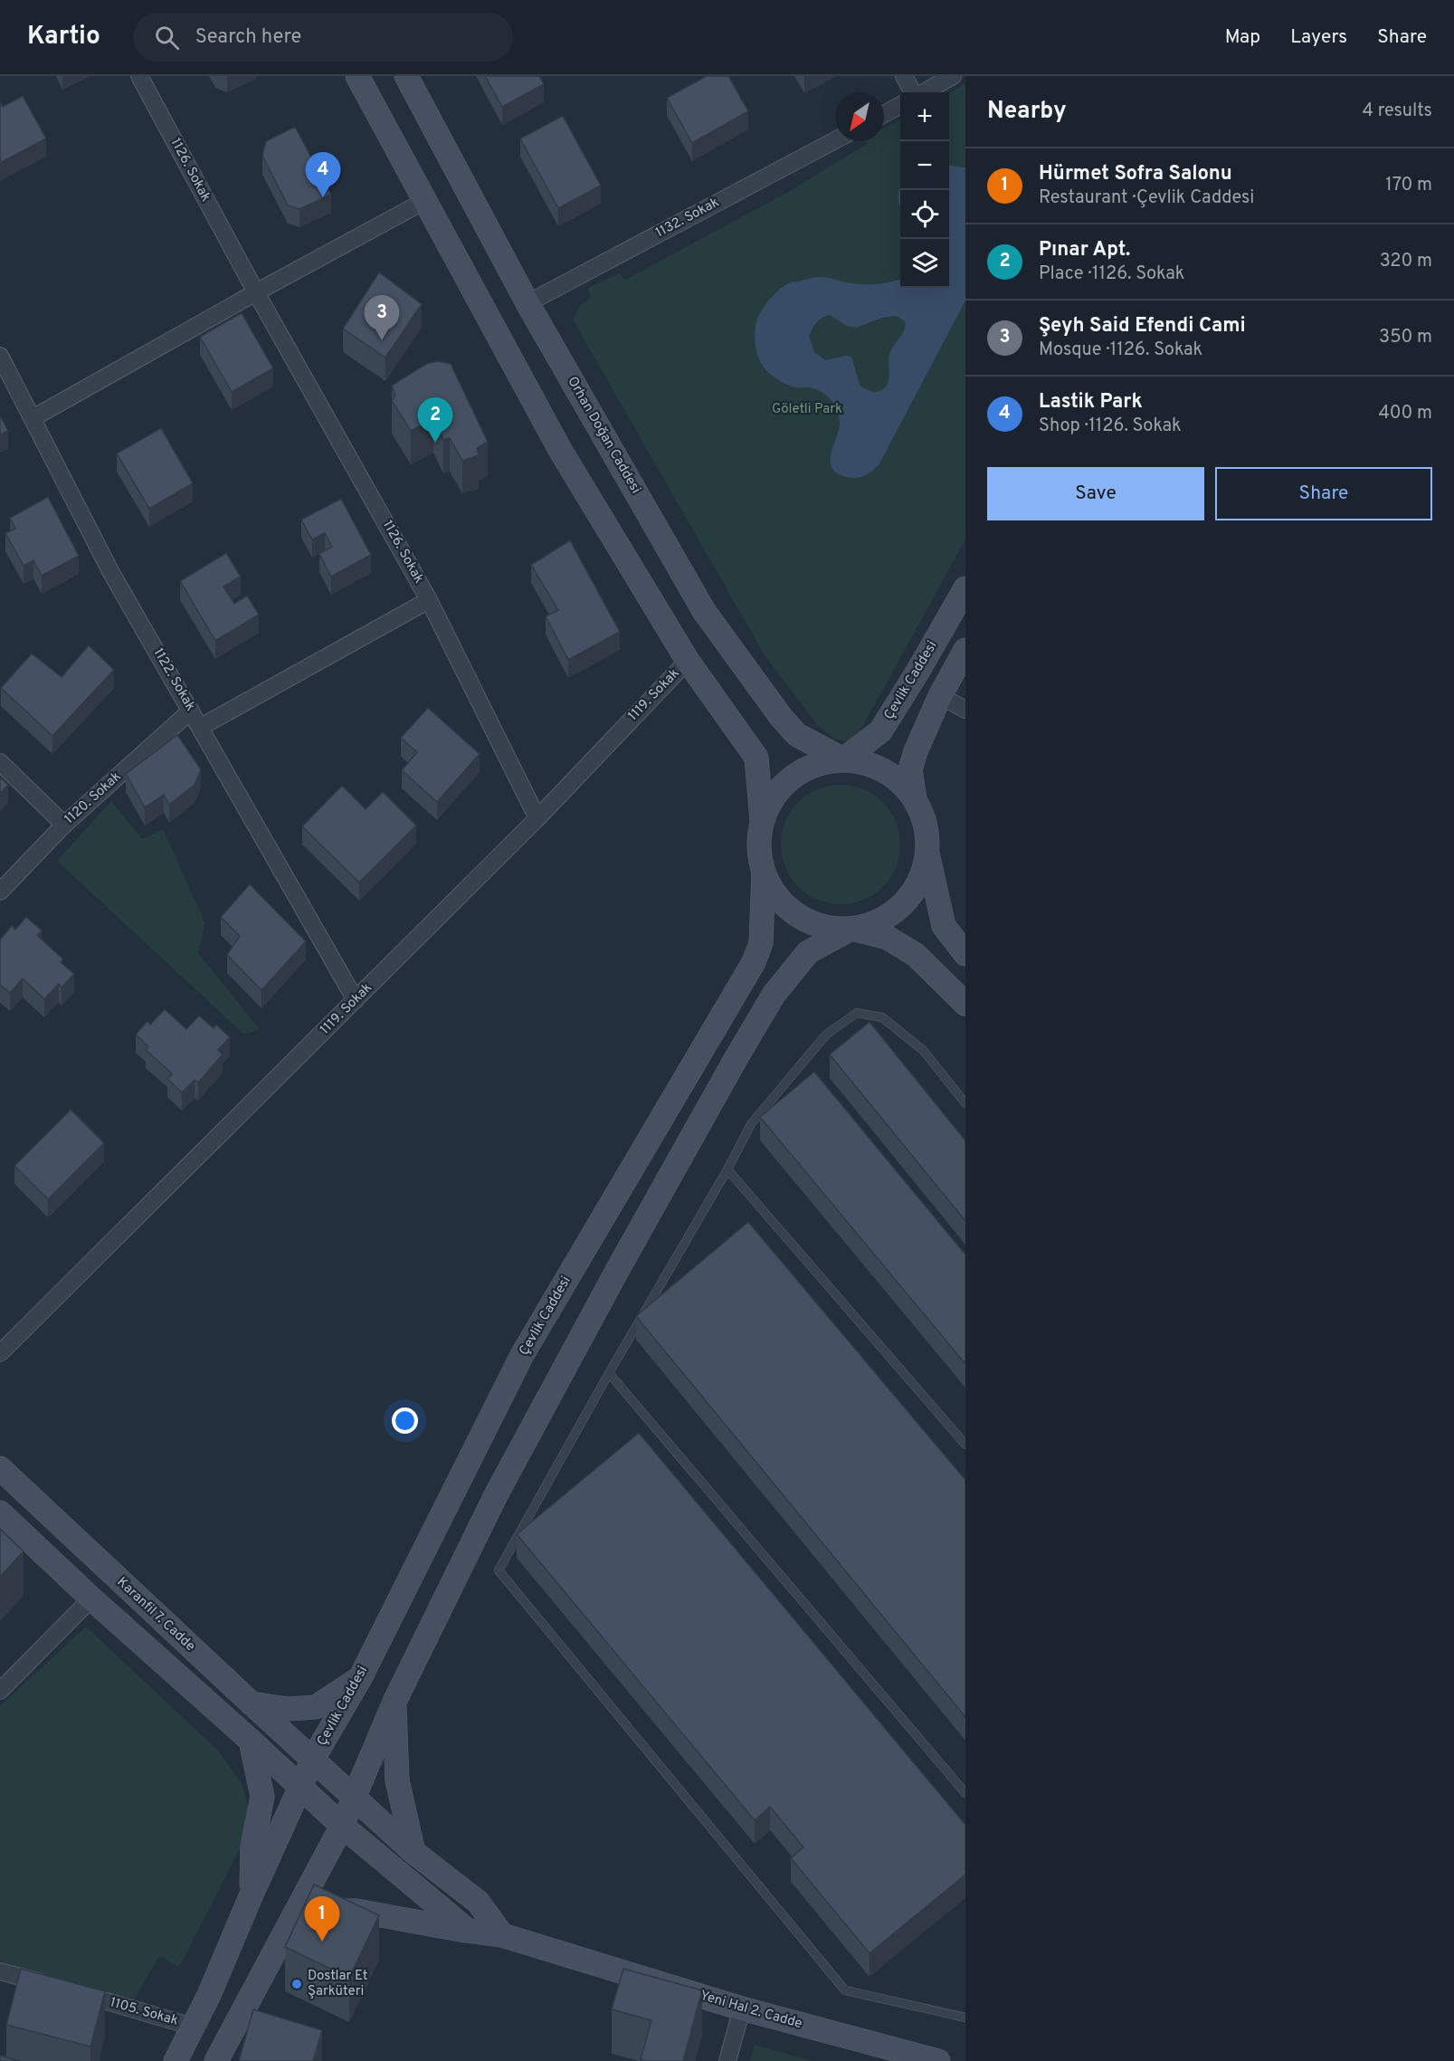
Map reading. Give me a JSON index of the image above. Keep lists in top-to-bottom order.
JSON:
{
  "streets": {
    "main road": [
      "Orhan Doğan Caddesi",
      "Çevlik Caddesi",
      "Karanfil 7. Cadde",
      "Yeni Hal 2. Cadde"
    ],
    "street": [
      "1126. Sokak",
      "1132. Sokak",
      "1122. Sokak",
      "1119. Sokak",
      "1120. Sokak",
      "1105. Sokak"
    ]
  },
  "crossings": [
    ["1126. Sokak", "1119. Sokak"],
    ["1132. Sokak", "Orhan Doğan Caddesi"],
    ["Orhan Doğan Caddesi", "Çevlik Caddesi"],
    ["1122. Sokak", "1119. Sokak"],
    ["1122. Sokak", "1120. Sokak"],
    ["Çevlik Caddesi", "Karanfil 7. Cadde"],
    ["Karanfil 7. Cadde", "Yeni Hal 2. Cadde"]
  ],
  "parks": ["Göletli Park"],
  "places": ["Dostlar Et Şarküteri"],
  "north": "bottom left",
  "page": {
    "header": "Kartio",
    "search": "Search here",
    "nav": ["Map", "Layers", "Share"],
    "heading": ["Nearby", "4 results"],
    "map_buttons": ["+", "−"],
    "list": [
      {
        "mark": "1",
        "name": "Hürmet Sofra Salonu",
        "note": "Restaurant · Çevlik Caddesi",
        "value": "170 m"
      },
      {
        "mark": "2",
        "name": "Pınar Apt.",
        "note": "Place · 1126. Sokak",
        "value": "320 m"
      },
      {
        "mark": "3",
        "name": "Şeyh Said Efendi Cami",
        "note": "Mosque · 1126. Sokak",
        "value": "350 m"
      },
      {
        "mark": "4",
        "name": "Lastik Park",
        "note": "Shop · 1126. Sokak",
        "value": "400 m"
      }
    ],
    "pins": [
      "4",
      "3",
      "2",
      "1"
    ],
    "buttons": ["Save", "Share"]
  }
}
